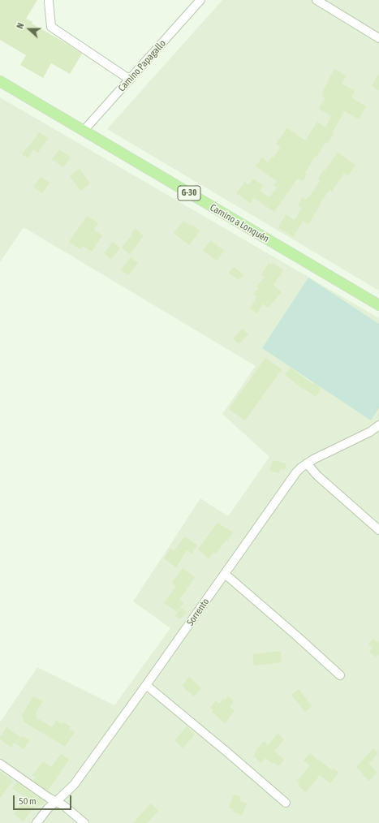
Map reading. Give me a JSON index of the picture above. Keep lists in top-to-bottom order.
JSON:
{
  "streets": {
    "main road": ["G-30", "Camino a Lonquén"],
    "street": ["Camino Papagallo", "Sorrento"]
  },
  "crossings": [
    ["Camino Papagallo", "Camino a Lonquén"]
  ],
  "scale_bar": "50 m",
  "north": "left"
}
